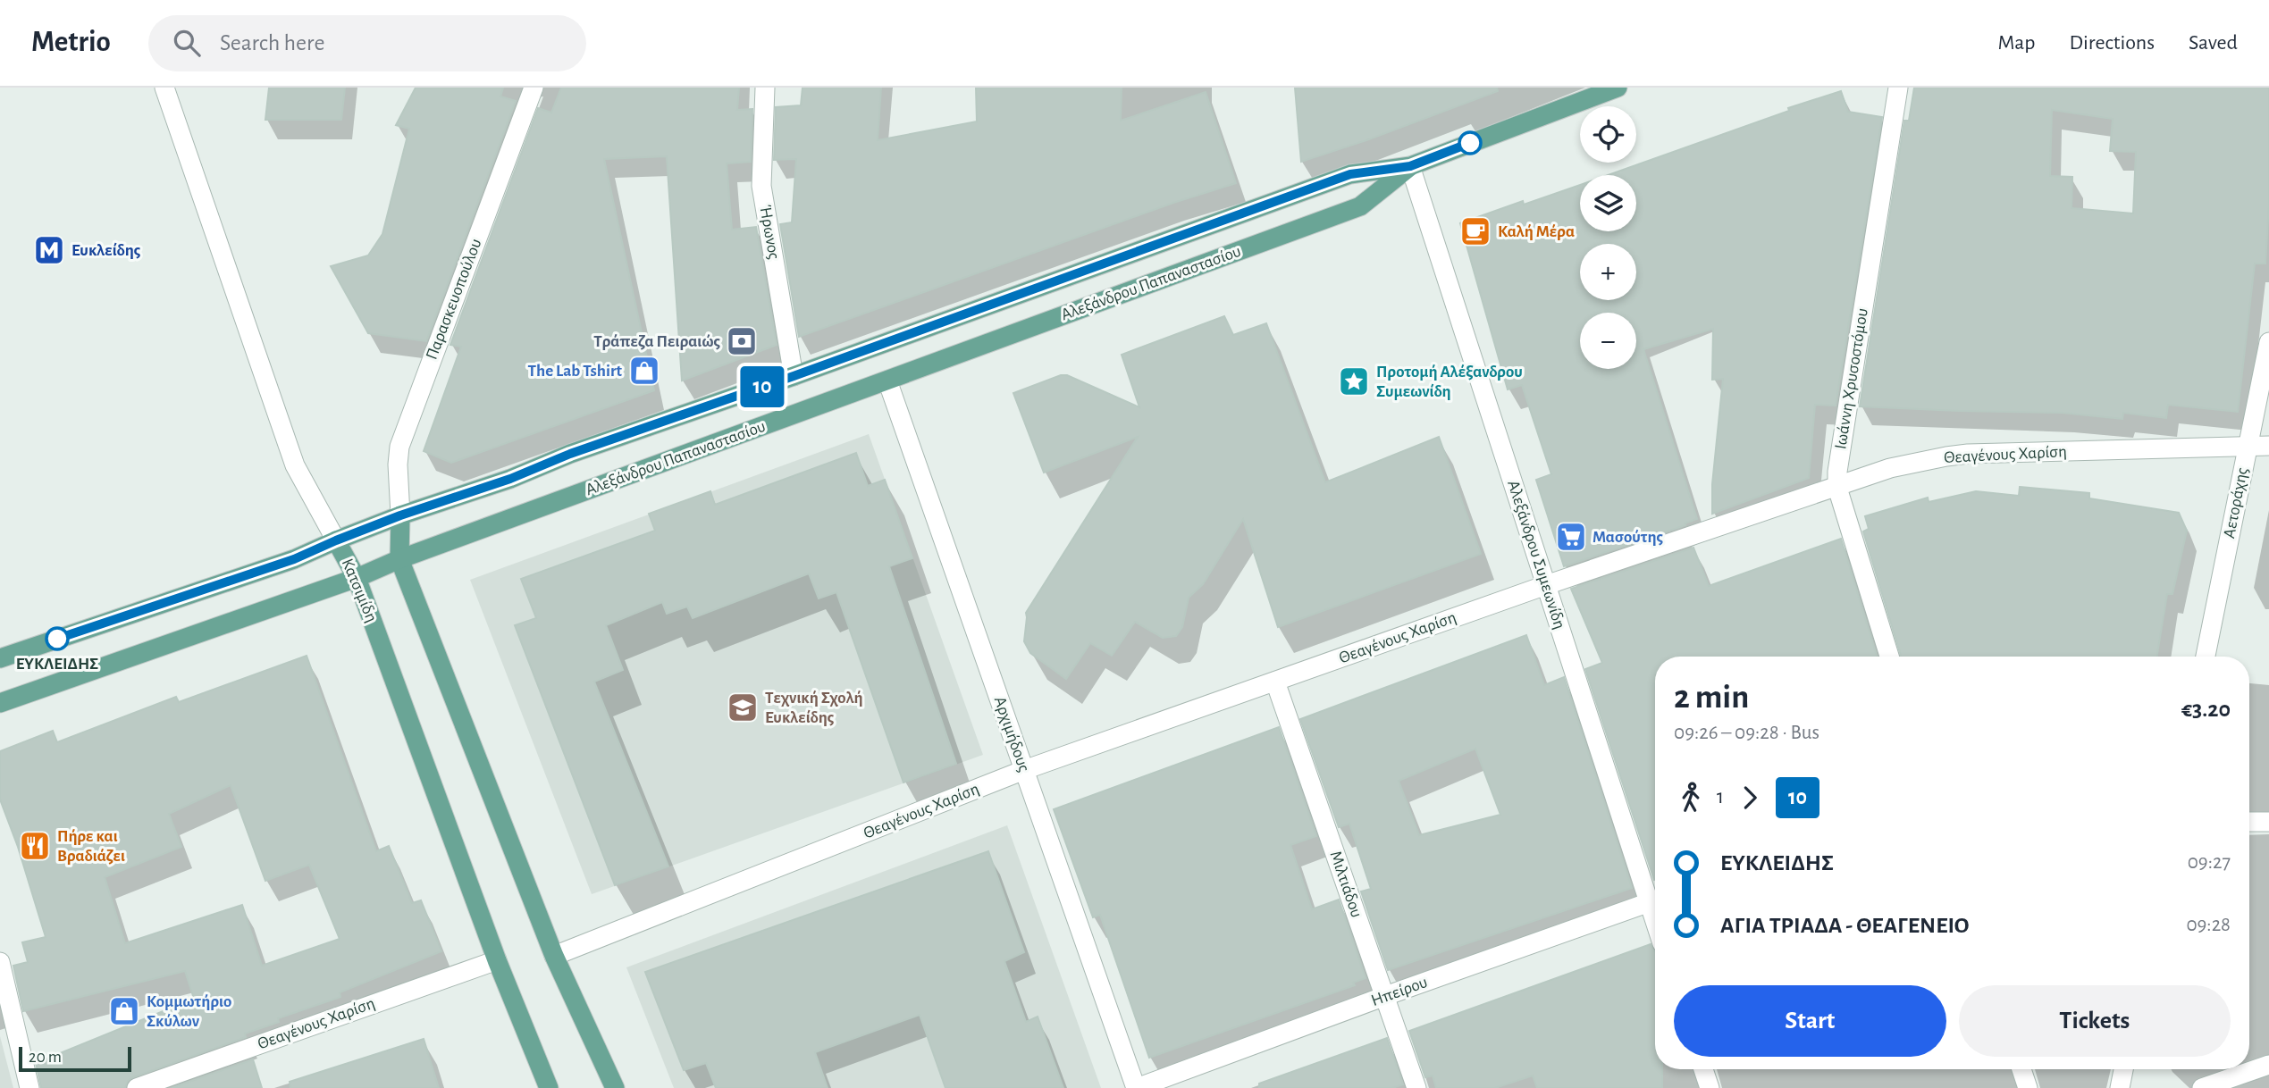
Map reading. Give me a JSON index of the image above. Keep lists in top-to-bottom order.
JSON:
{
  "streets": {
    "main road": ["Αλεξάνδρου Παπαναστασίου", "Κατσιμίδη"],
    "street": [
      "Ήρωνος",
      "Παρασκευοπούλου",
      "Ιωάννη Χρυσοστόμου",
      "Θεαγένους Χαρίση",
      "Αετοράχης",
      "Αλεξάνδρου Συμεωνίδη",
      "Αρχιμήδους",
      "Μιλτιάδου",
      "Ηπείρου"
    ]
  },
  "crossings": [
    ["Ήρωνος", "Αλεξάνδρου Παπαναστασίου"],
    ["Αλεξάνδρου Παπαναστασίου", "Παρασκευοπούλου"],
    ["Αλεξάνδρου Παπαναστασίου", "Αλεξάνδρου Συμεωνίδη"],
    ["Αλεξάνδρου Παπαναστασίου", "Κατσιμίδη"],
    ["Αλεξάνδρου Παπαναστασίου", "Αρχιμήδους"],
    ["Ιωάννη Χρυσοστόμου", "Θεαγένους Χαρίση"],
    ["Θεαγένους Χαρίση", "Αετοράχης"],
    ["Θεαγένους Χαρίση", "Αλεξάνδρου Συμεωνίδη"],
    ["Θεαγένους Χαρίση", "Κατσιμίδη"],
    ["Θεαγένους Χαρίση", "Αρχιμήδους"],
    ["Θεαγένους Χαρίση", "Μιλτιάδου"],
    ["Αρχιμήδους", "Ηπείρου"],
    ["Μιλτιάδου", "Ηπείρου"]
  ],
  "places": {
    "cafe": ["Καλή Μέρα"],
    "metro station": ["Ευκλείδης"],
    "bank": ["Τράπεζα Πειραιώς"],
    "shop": ["The Lab Tshirt", "Κομμωτήριο Σκύλων"],
    "place": ["Προτομή Αλέξανδρου Συμεωνίδη"],
    "supermarket": ["Μασούτης"],
    "other": ["ΕΥΚΛΕΙΔΗΣ"],
    "school or university": ["Τεχνική Σχολή Ευκλείδης"],
    "restaurant": ["Πήρε και Βραδιάζει"]
  },
  "lines": ["bus line 10"],
  "scale_bar": "20 m",
  "page": {
    "header": "Metrio",
    "search": "Search here",
    "nav": ["Map", "Directions", "Saved"],
    "on_map": "10",
    "map_buttons": ["+", "−"],
    "heading": ["2 min", "09:26 – 09:28 · Bus", "€3.20"],
    "legs": ["1", "10"],
    "list": [
      {
        "name": "ΕΥΚΛΕΙΔΗΣ",
        "value": "09:27"
      },
      {
        "name": "ΑΓΙΑ ΤΡΙΑΔΑ - ΘΕΑΓΕΝΕΙΟ",
        "value": "09:28"
      }
    ],
    "buttons": ["Start", "Tickets"],
    "scale": "20 m"
  }
}
